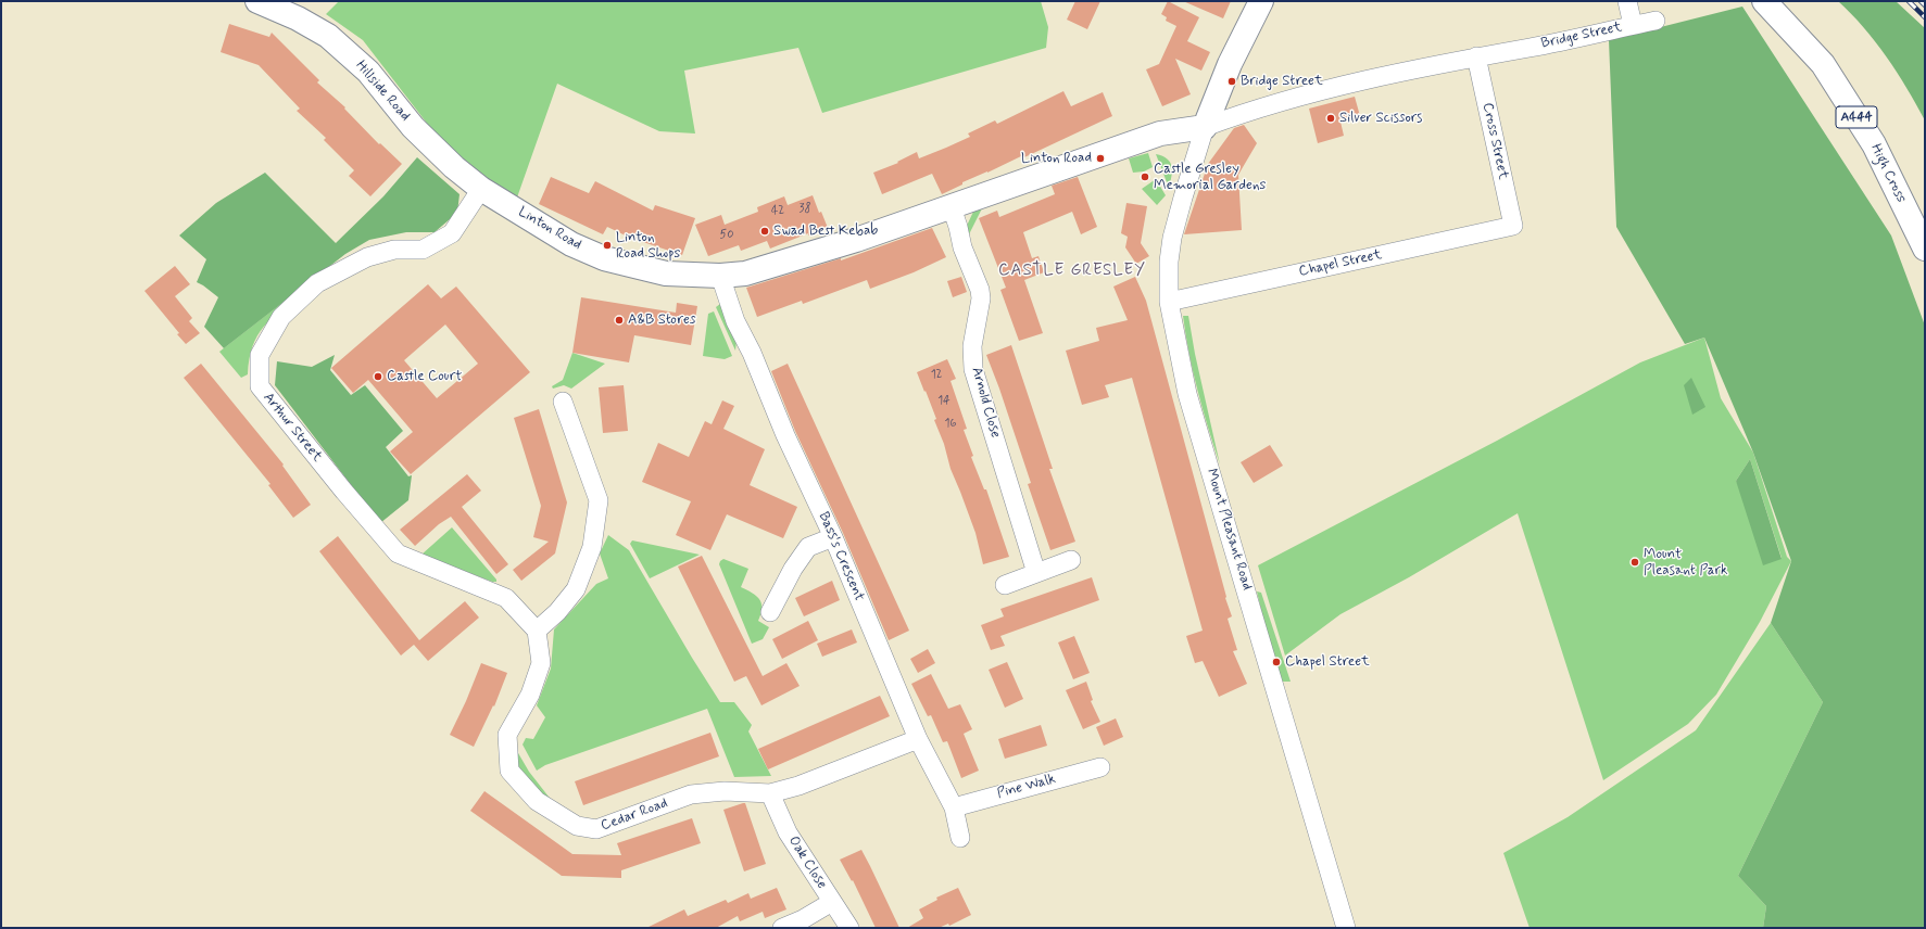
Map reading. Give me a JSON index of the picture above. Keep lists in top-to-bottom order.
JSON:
{
  "streets": {
    "main road": [
      "Hillside Road",
      "A444",
      "High Cross",
      "Linton Road"
    ],
    "street": [
      "Bridge Street",
      "Cross Street",
      "Chapel Street",
      "Arnold Close",
      "Arthur Street",
      "Mount Pleasant Road",
      "Bass's Crescent",
      "Pine Walk",
      "Cedar Road",
      "Oak Close"
    ]
  },
  "crossings": [
    ["Bridge Street", "Cross Street"],
    ["Bridge Street", "Linton Road"],
    ["Bridge Street", "Mount Pleasant Road"],
    ["Hillside Road", "Linton Road"],
    ["Cross Street", "Chapel Street"],
    ["Linton Road", "Arnold Close"],
    ["Linton Road", "Arthur Street"],
    ["Linton Road", "Mount Pleasant Road"],
    ["Linton Road", "Bass's Crescent"],
    ["Chapel Street", "Mount Pleasant Road"],
    ["Arthur Street", "Cedar Road"],
    ["Bass's Crescent", "Pine Walk"],
    ["Bass's Crescent", "Cedar Road"],
    ["Cedar Road", "Oak Close"]
  ],
  "districts": ["CASTLE GRESLEY"],
  "places": [
    "Bridge Street",
    "Silver Scissors",
    "Linton Road",
    "Castle Gresley Memorial Gardens",
    "Swad Best Kebab",
    "Linton Road Shops",
    "A&B Stores",
    "Castle Court",
    "Mount Pleasant Park",
    "Chapel Street"
  ],
  "house_numbers": [
    "38",
    "42",
    "50",
    "12",
    "14",
    "16"
  ]
}
